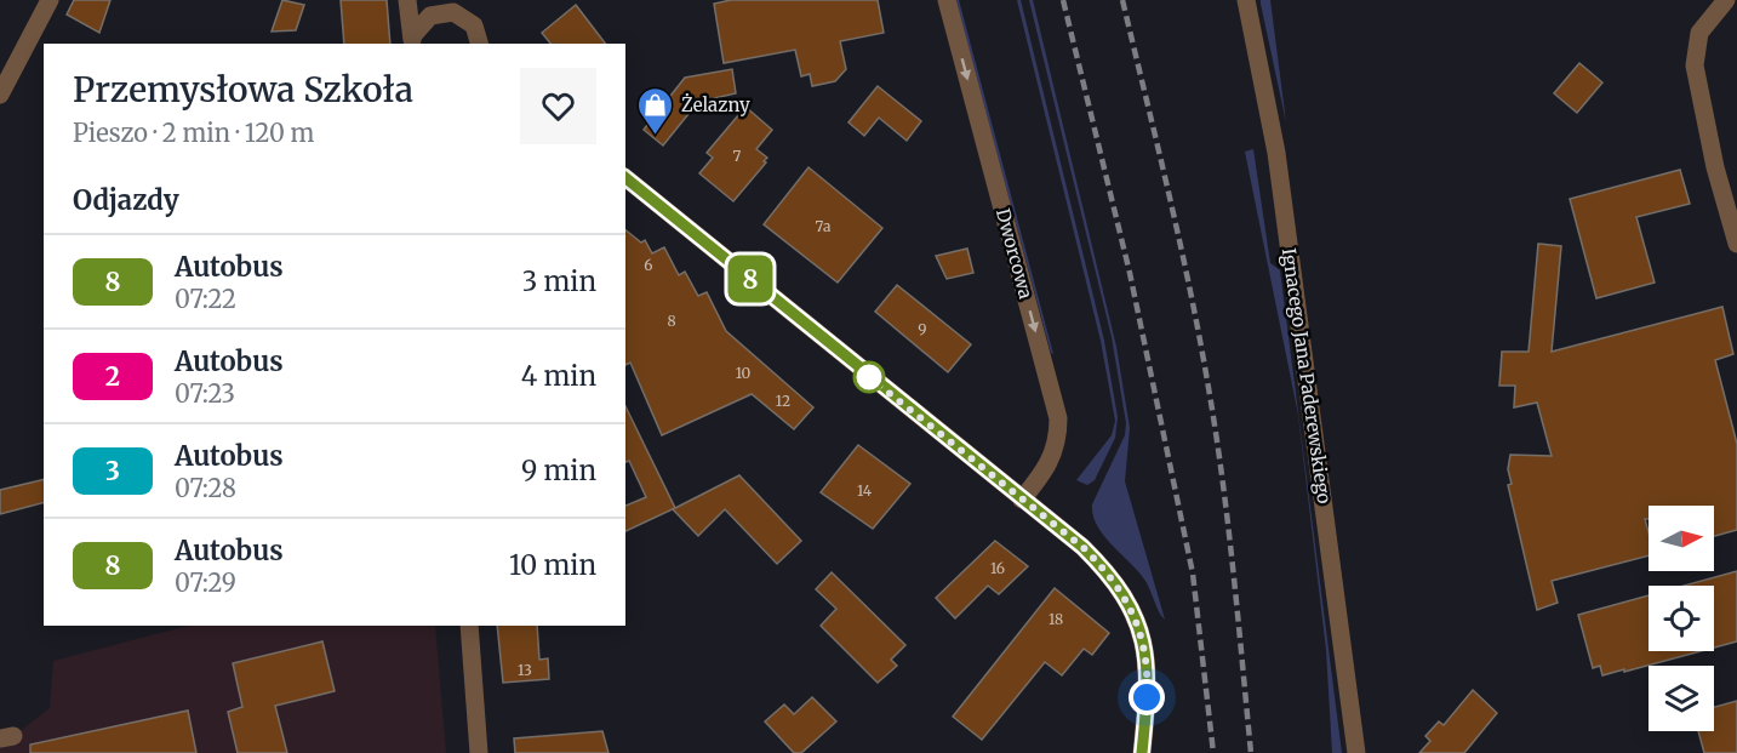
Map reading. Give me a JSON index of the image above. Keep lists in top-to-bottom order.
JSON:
{
  "streets": {
    "street": ["Dworcowa", "Ignacego Jana Paderewskiego"]
  },
  "one_way": ["Dworcowa"],
  "places": {
    "shop": ["Żelazny"]
  },
  "lines": ["bus line 8"],
  "house_numbers": [
    "7",
    "7a",
    "6",
    "8",
    "9",
    "10",
    "12",
    "14",
    "16",
    "18",
    "13"
  ],
  "north": "right",
  "page": {
    "on_map": "8",
    "heading": [
      ["Przemysłowa Szkoła", "Pieszo · 2 min · 120 m"],
      "Odjazdy"
    ],
    "list": [
      {
        "mark": "8",
        "name": "Autobus",
        "note": "07:22",
        "value": "3 min"
      },
      {
        "mark": "2",
        "name": "Autobus",
        "note": "07:23",
        "value": "4 min"
      },
      {
        "mark": "3",
        "name": "Autobus",
        "note": "07:28",
        "value": "9 min"
      },
      {
        "mark": "8",
        "name": "Autobus",
        "note": "07:29",
        "value": "10 min"
      }
    ]
  }
}
